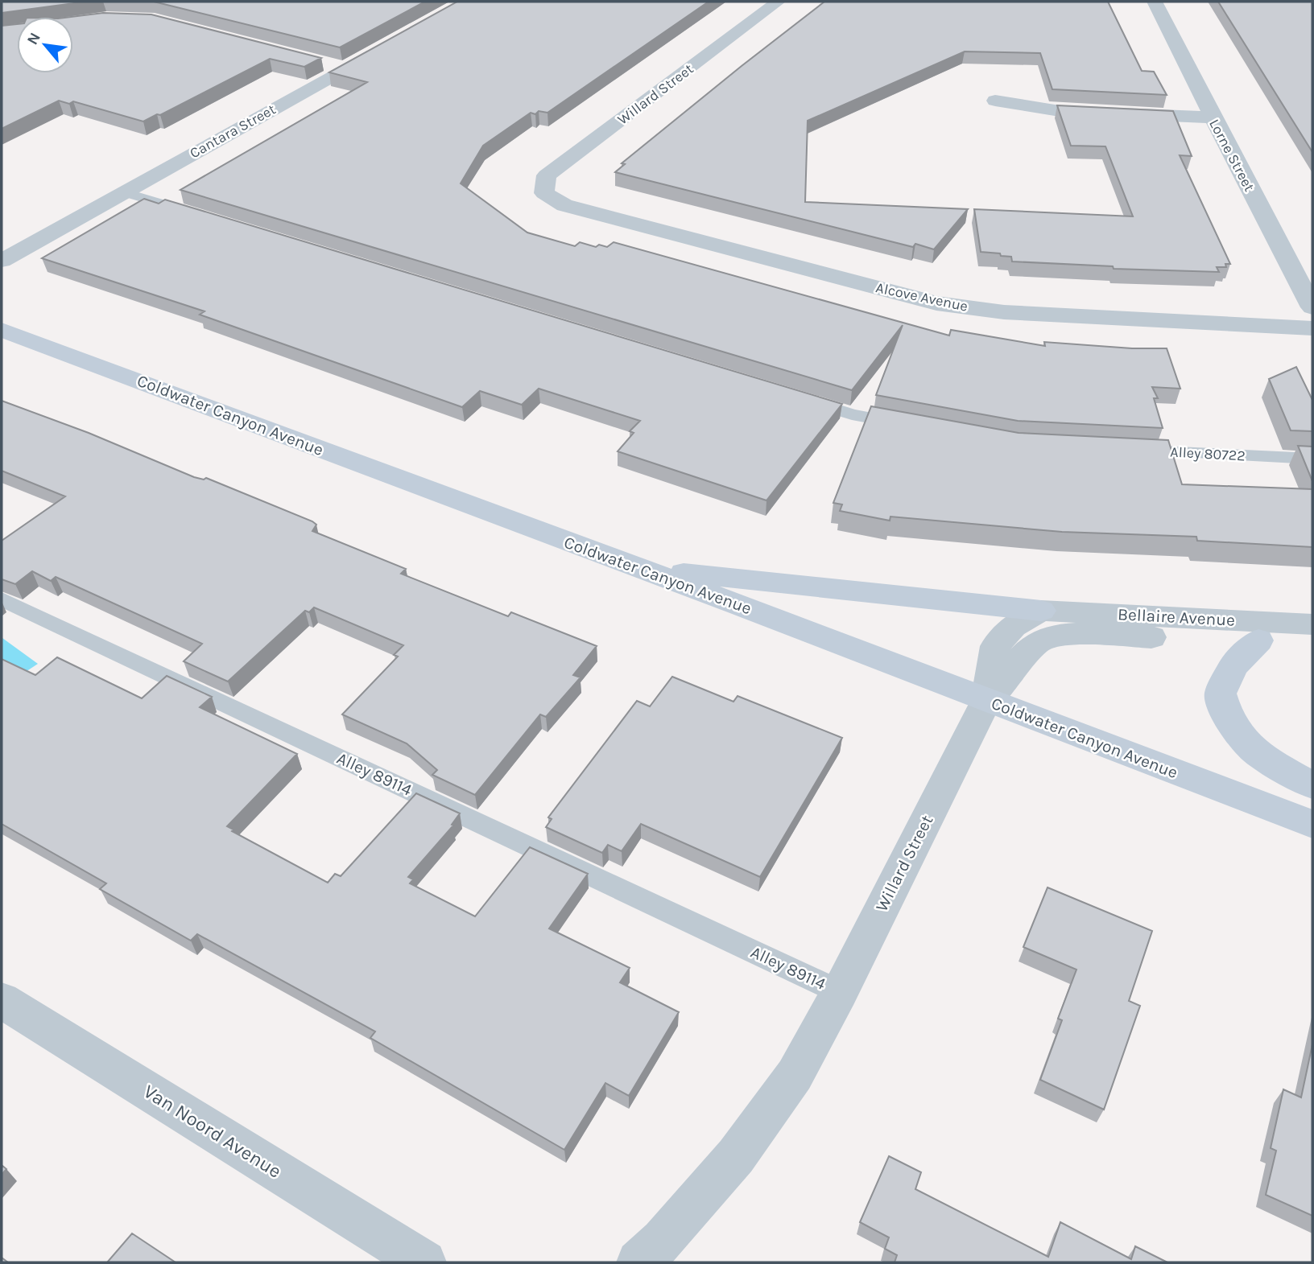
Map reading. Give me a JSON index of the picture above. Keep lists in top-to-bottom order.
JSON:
{
  "streets": {
    "main road": ["Coldwater Canyon Avenue"],
    "street": [
      "Willard Street",
      "Cantara Street",
      "Lorne Street",
      "Alcove Avenue",
      "Bellaire Avenue",
      "Van Noord Avenue"
    ],
    "lane": ["Alley 80722", "Alley 89114"]
  },
  "crossings": [
    ["Willard Street", "Alcove Avenue"],
    ["Willard Street", "Coldwater Canyon Avenue"],
    ["Willard Street", "Alley 89114"]
  ],
  "north": "top left"
}
